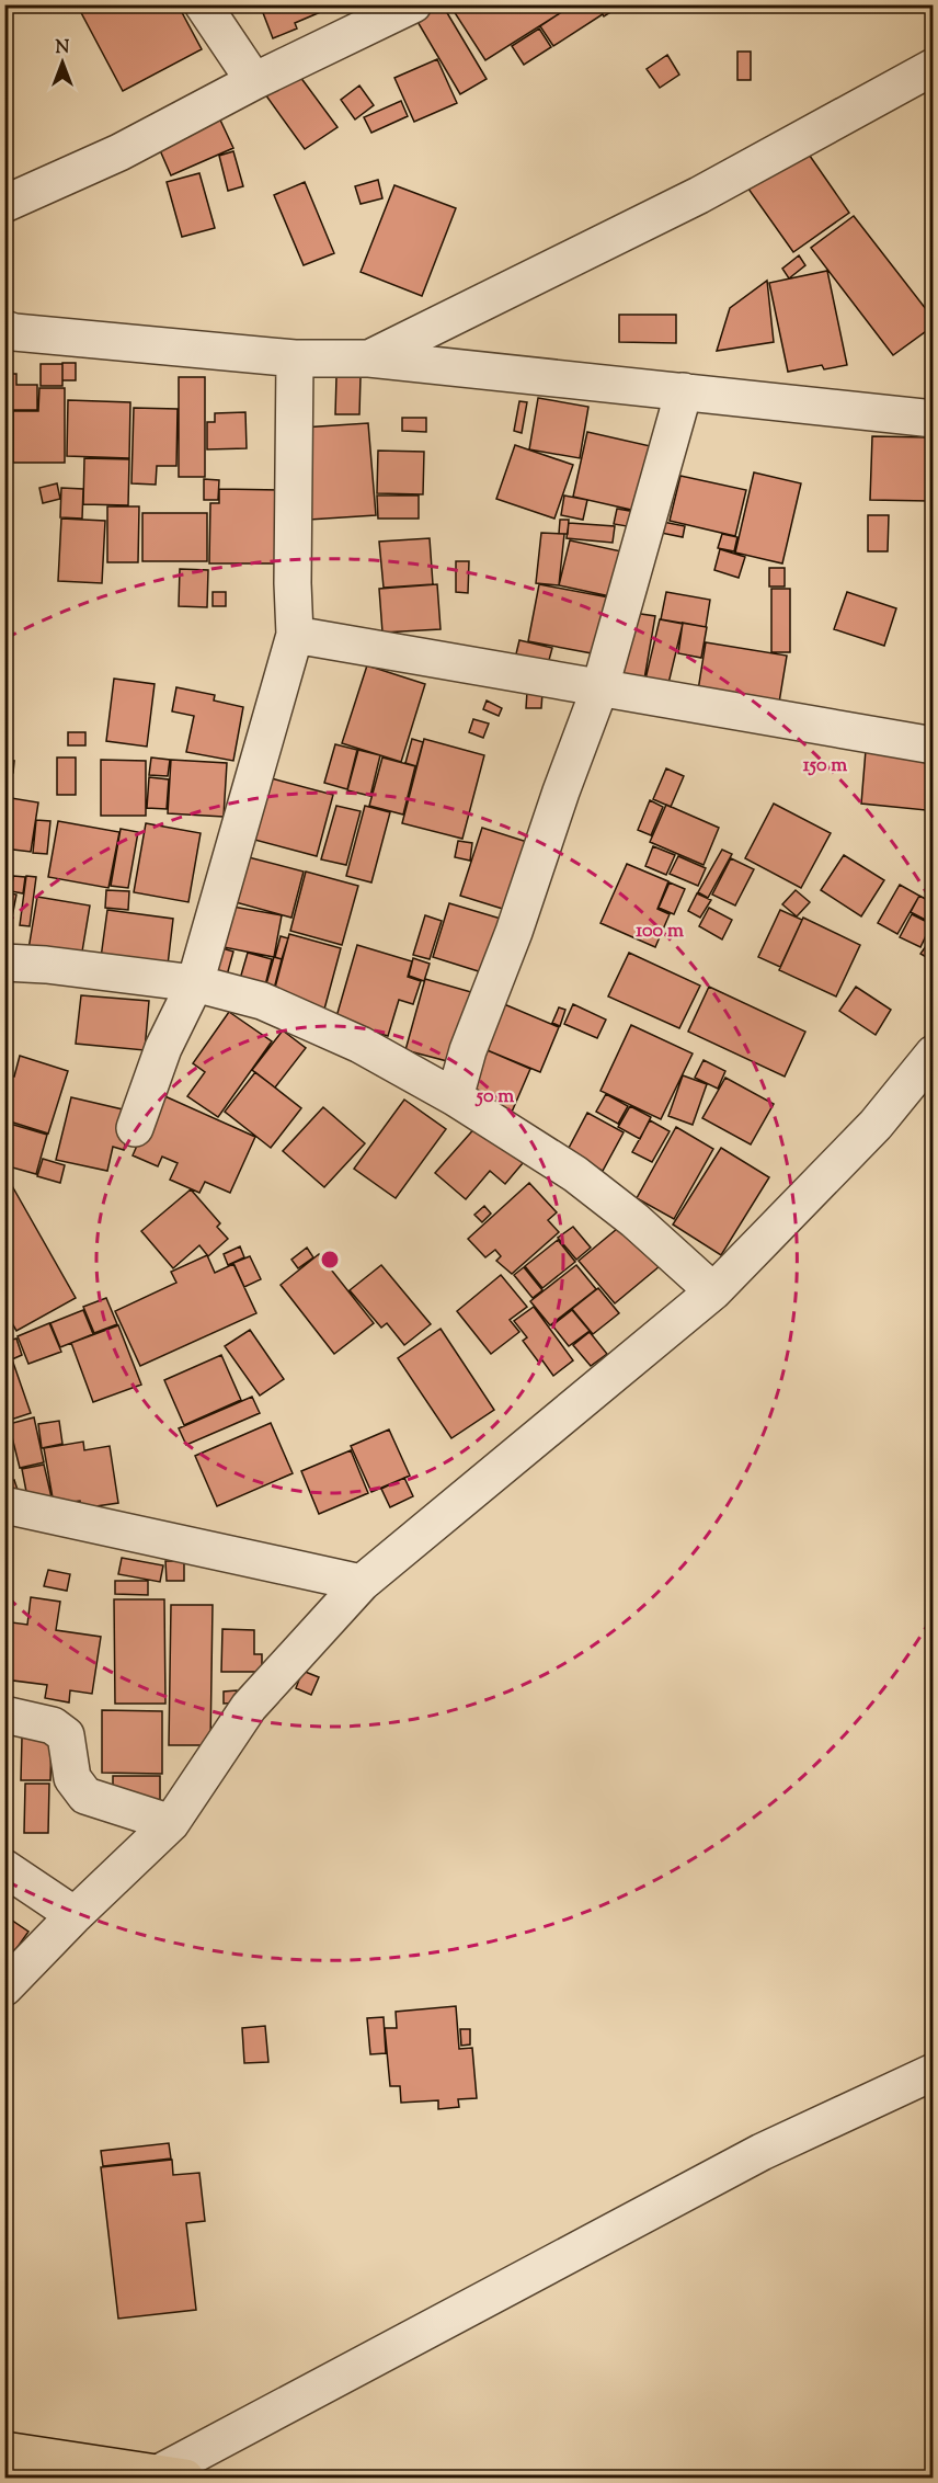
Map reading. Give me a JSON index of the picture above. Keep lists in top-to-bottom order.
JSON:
{
  "north": "top",
  "rings": ["150 m", "100 m", "50 m"]
}
